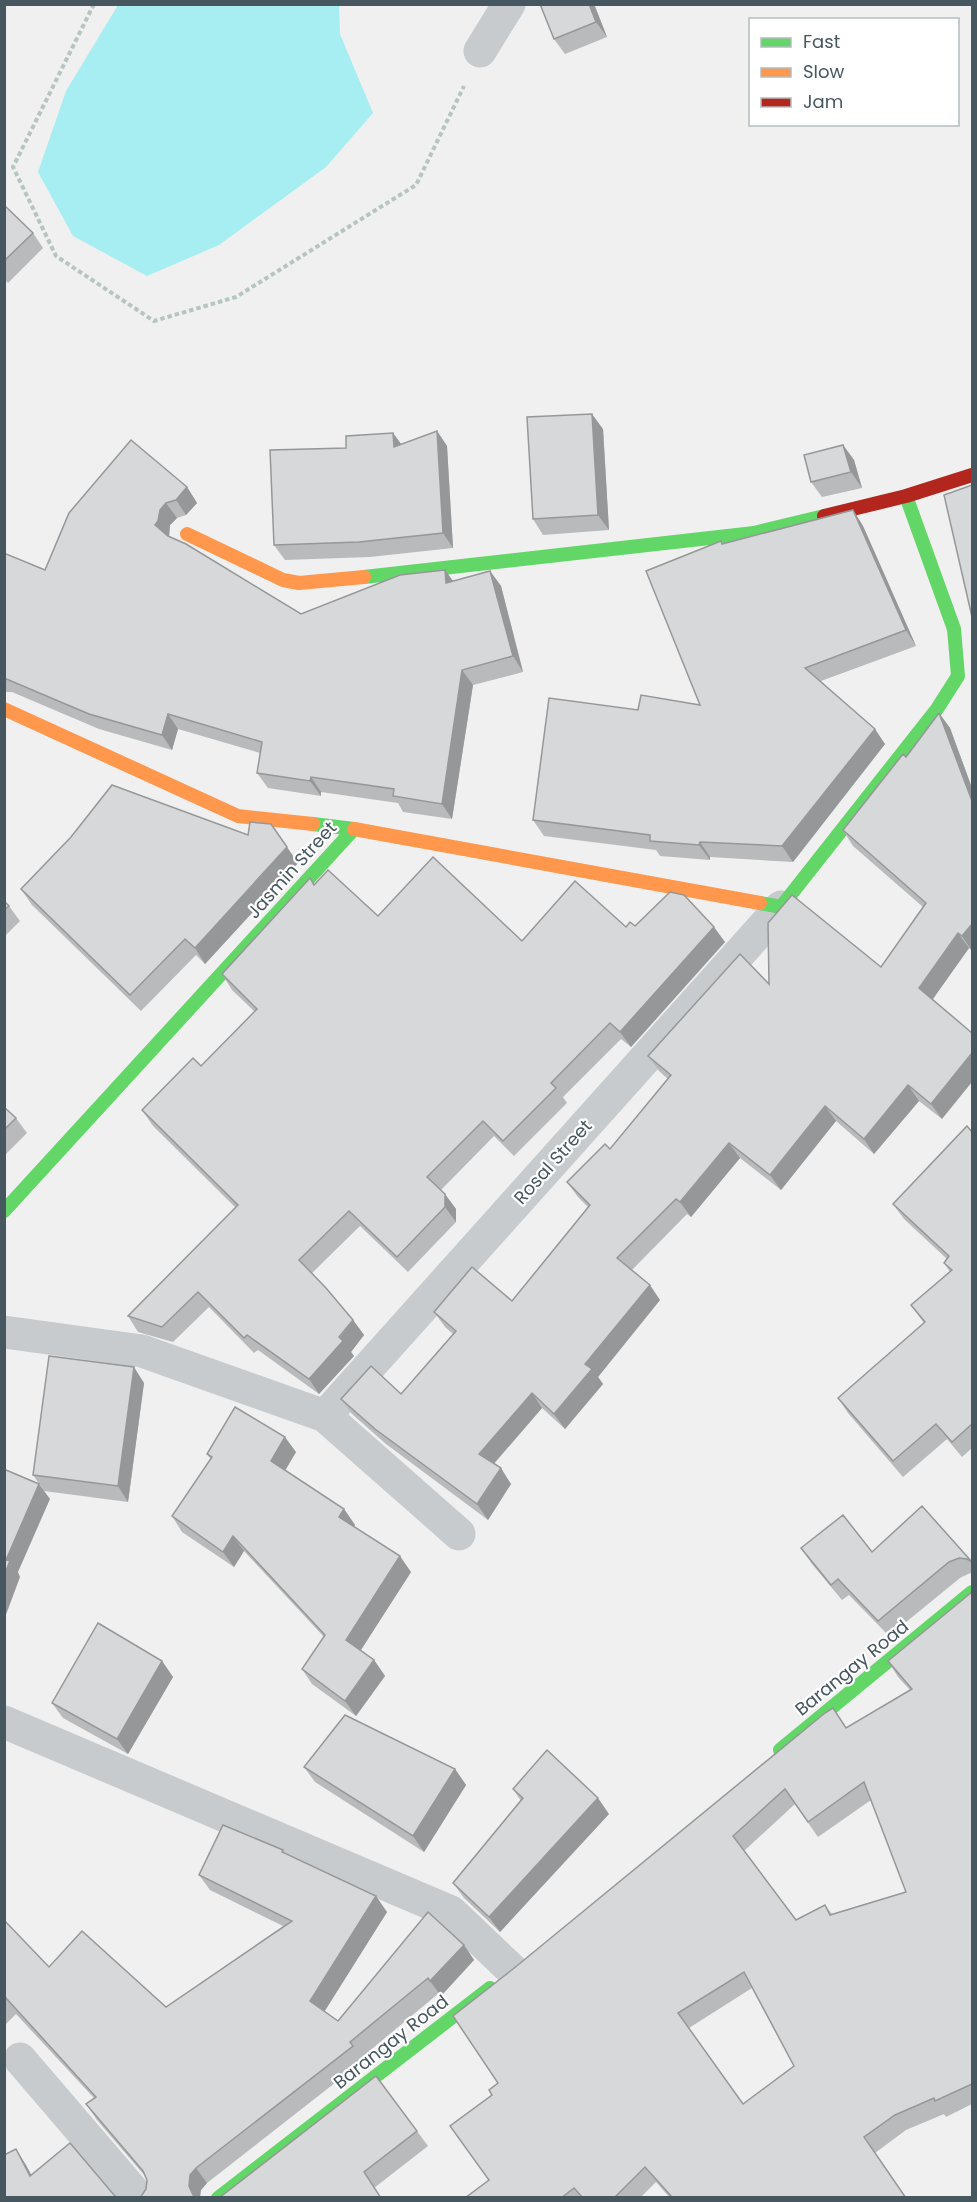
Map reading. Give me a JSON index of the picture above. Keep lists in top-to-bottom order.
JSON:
{
  "streets": {
    "street": ["Jasmin Street", "Rosal Street", "Barangay Road"]
  },
  "legend": ["Fast", "Slow", "Jam"]
}
